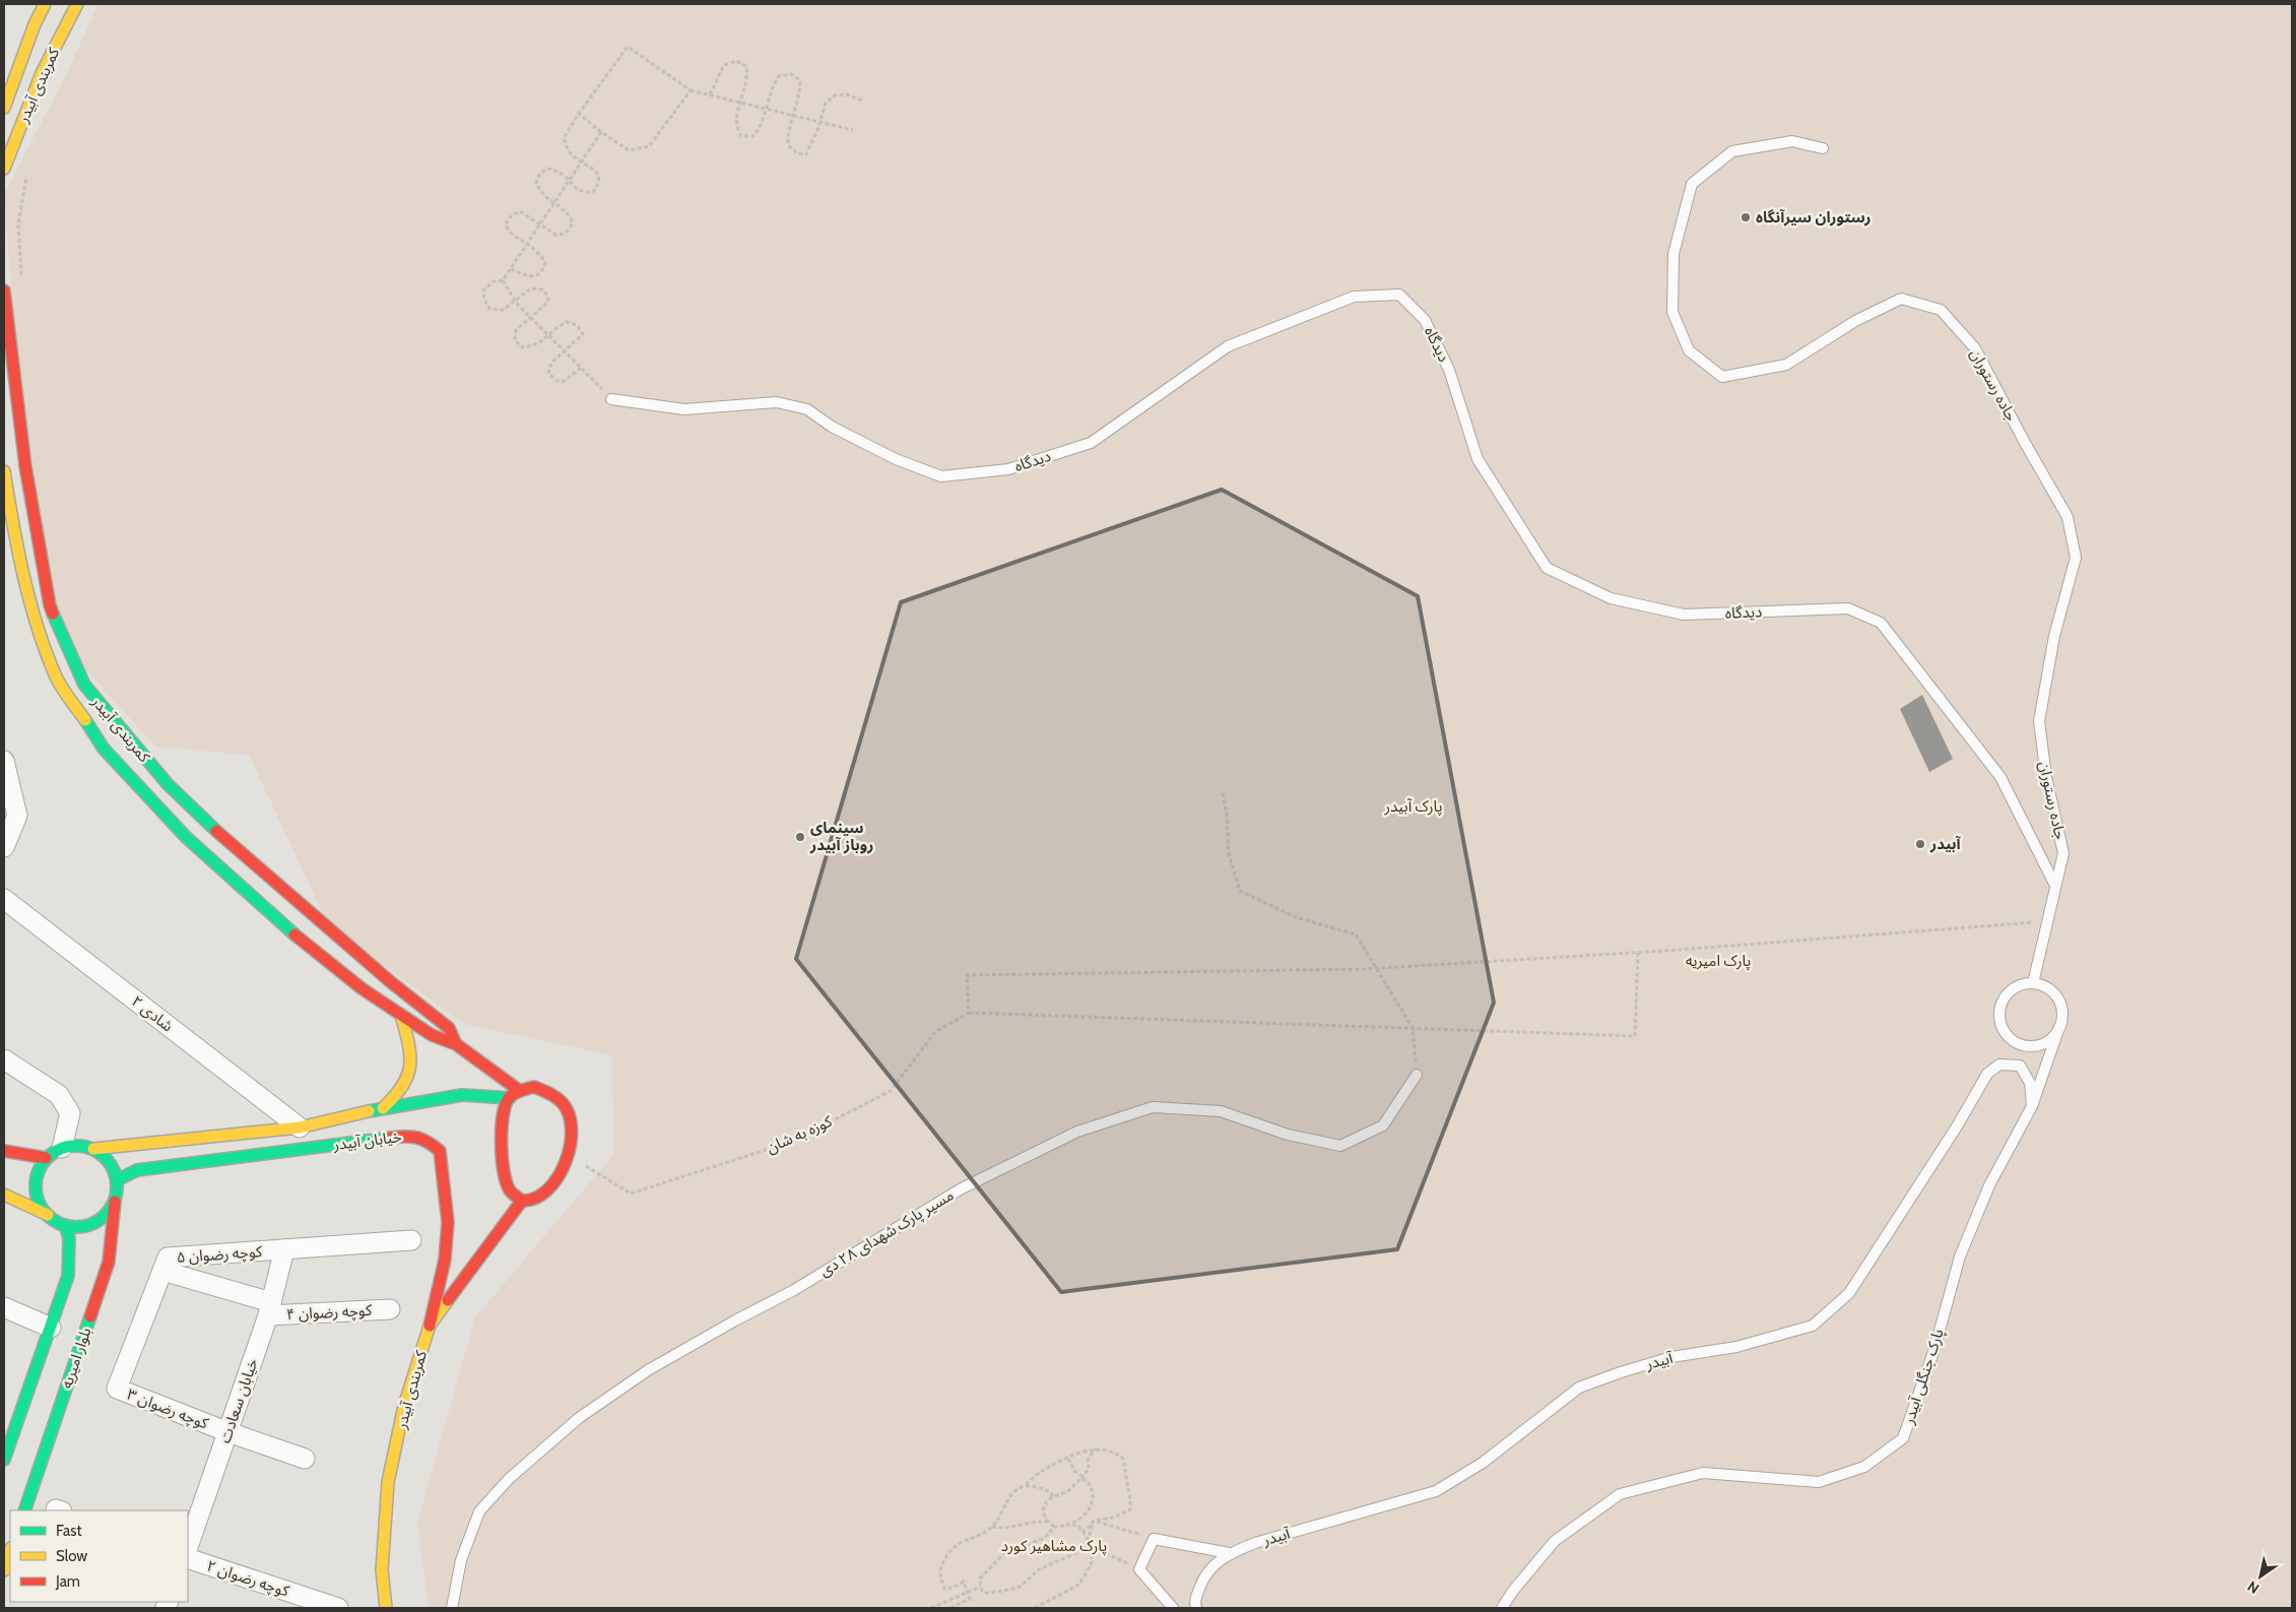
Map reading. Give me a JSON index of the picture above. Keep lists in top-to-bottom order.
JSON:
{
  "streets": {
    "main road": ["کمربندی آبیدر", "خیابان آبیدر", "بلوار امیریه"],
    "street": [
      "شادی ۲",
      "کوچه رضوان ۵",
      "کوچه رضوان ۴",
      "خیابان سعادت",
      "کوچه رضوان ۳",
      "کوچه رضوان ۲"
    ],
    "lane": [
      "دیدگاه",
      "جاده رستوران",
      "مسیر پارک شهدای ۲۸ دی",
      "آبیدر",
      "پارک جنگلی آبیدر"
    ],
    "path": ["کوزه به شان"]
  },
  "crossings": [
    ["کمربندی آبیدر", "کوزه به شان"],
    ["کمربندی آبیدر", "خیابان آبیدر"],
    ["دیدگاه", "جاده رستوران"],
    ["جاده رستوران", "پارک جنگلی آبیدر"],
    ["شادی ۲", "خیابان آبیدر"],
    ["کوزه به شان", "خیابان آبیدر"],
    ["خیابان آبیدر", "بلوار امیریه"],
    ["کوچه رضوان ۵", "کوچه رضوان ۴"],
    ["کوچه رضوان ۵", "خیابان سعادت"],
    ["کوچه رضوان ۵", "کوچه رضوان ۳"],
    ["کوچه رضوان ۴", "خیابان سعادت"],
    ["آبیدر", "پارک جنگلی آبیدر"],
    ["خیابان سعادت", "کوچه رضوان ۳"]
  ],
  "parks": ["پارک آبیدر", "پارک امیریه", "پارک مشاهیر کورد"],
  "places": ["رستوران سیرآنگاه", "سینمای روباز آبیدر", "آبیدر"],
  "legend": ["Fast", "Slow", "Jam"],
  "north": "bottom left"
}
